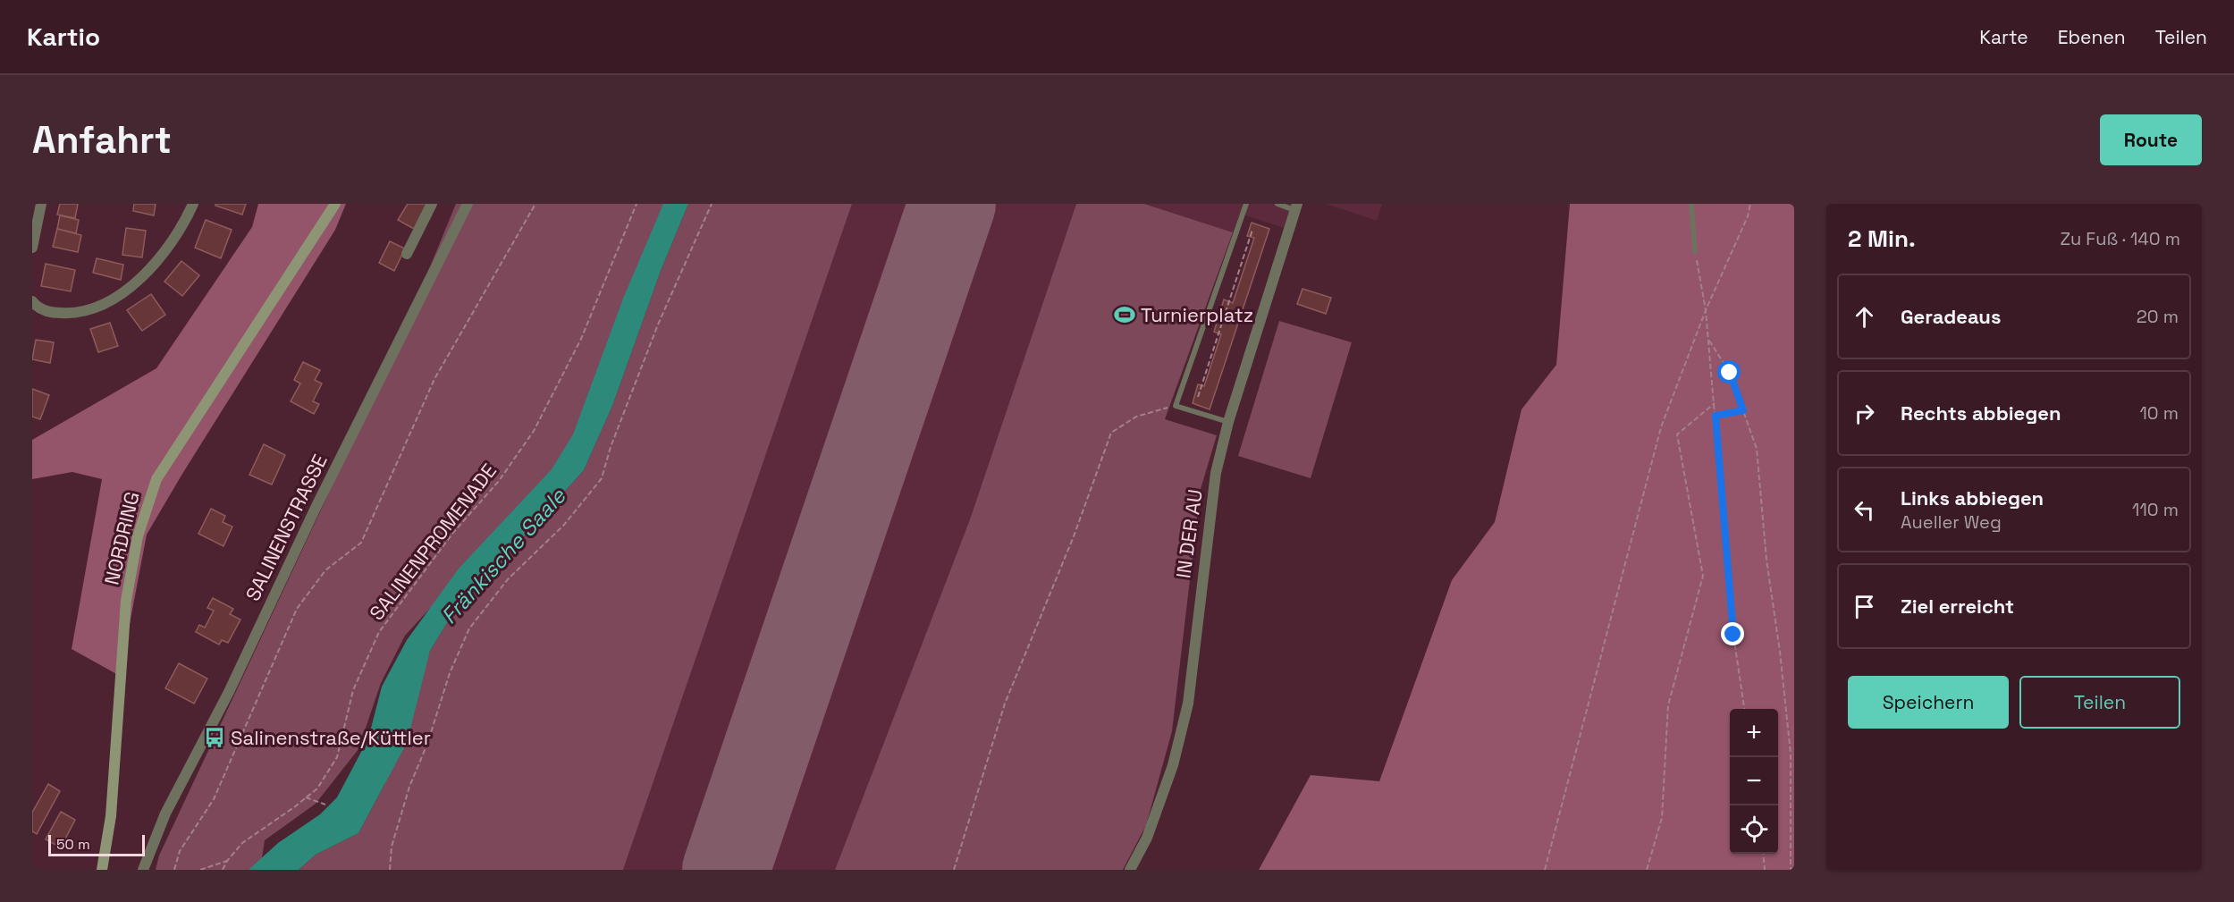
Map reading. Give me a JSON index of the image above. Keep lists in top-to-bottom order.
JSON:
{
  "streets": {
    "main road": ["NORDRING"],
    "street": ["SALINENSTRASSE", "IN DER AU"],
    "path": ["SALINENPROMENADE"]
  },
  "water": ["Fränkische Saale"],
  "places": {
    "sports": ["Turnierplatz"],
    "bus stop": ["Salinenstraße/Küttler"]
  },
  "scale_bar": "50 m",
  "page": {
    "header": "Kartio",
    "nav": ["Karte", "Ebenen", "Teilen"],
    "buttons": [
      "Route",
      ["Speichern", "Teilen"]
    ],
    "title": "Anfahrt",
    "heading": ["2 Min.", "Zu Fuß · 140 m"],
    "list": [
      ["Geradeaus", "20 m"],
      ["Rechts abbiegen", "10 m"],
      ["Links abbiegen", "Aueller Weg", "110 m"],
      "Ziel erreicht"
    ],
    "map_buttons": ["+", "−"],
    "scale": "50 m"
  }
}
